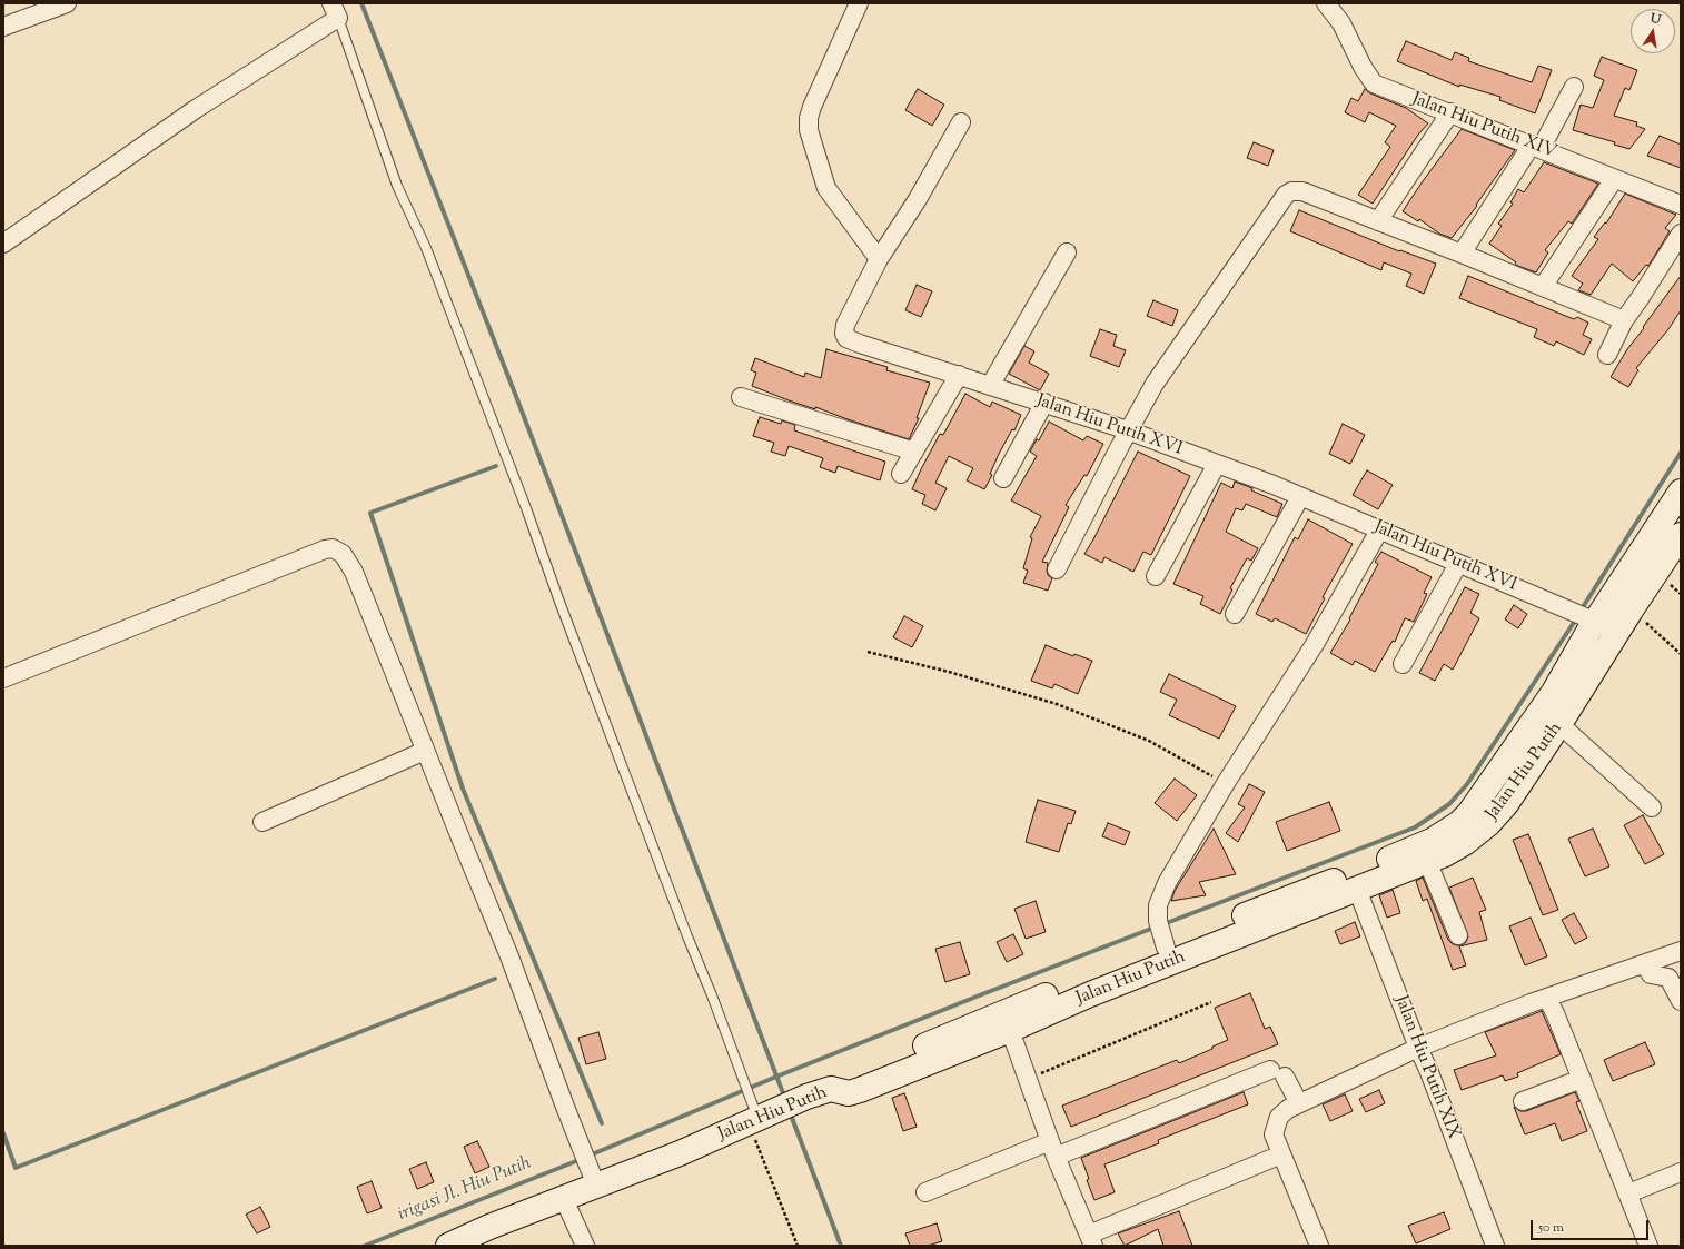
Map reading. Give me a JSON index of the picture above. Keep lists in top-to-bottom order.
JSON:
{
  "streets": {
    "street": [
      "Jalan Hiu Putih XIV",
      "Jalan Hiu Putih XVI",
      "Jalan Hiu Putih",
      "Jalan Hiu Putih XIX"
    ]
  },
  "crossings": [
    ["Jalan Hiu Putih XVI", "Jalan Hiu Putih"],
    ["Jalan Hiu Putih", "Jalan Hiu Putih XIX"]
  ],
  "water": ["irigasi Jl. Hiu Putih"],
  "scale_bar": "50 m",
  "north": "top"
}
